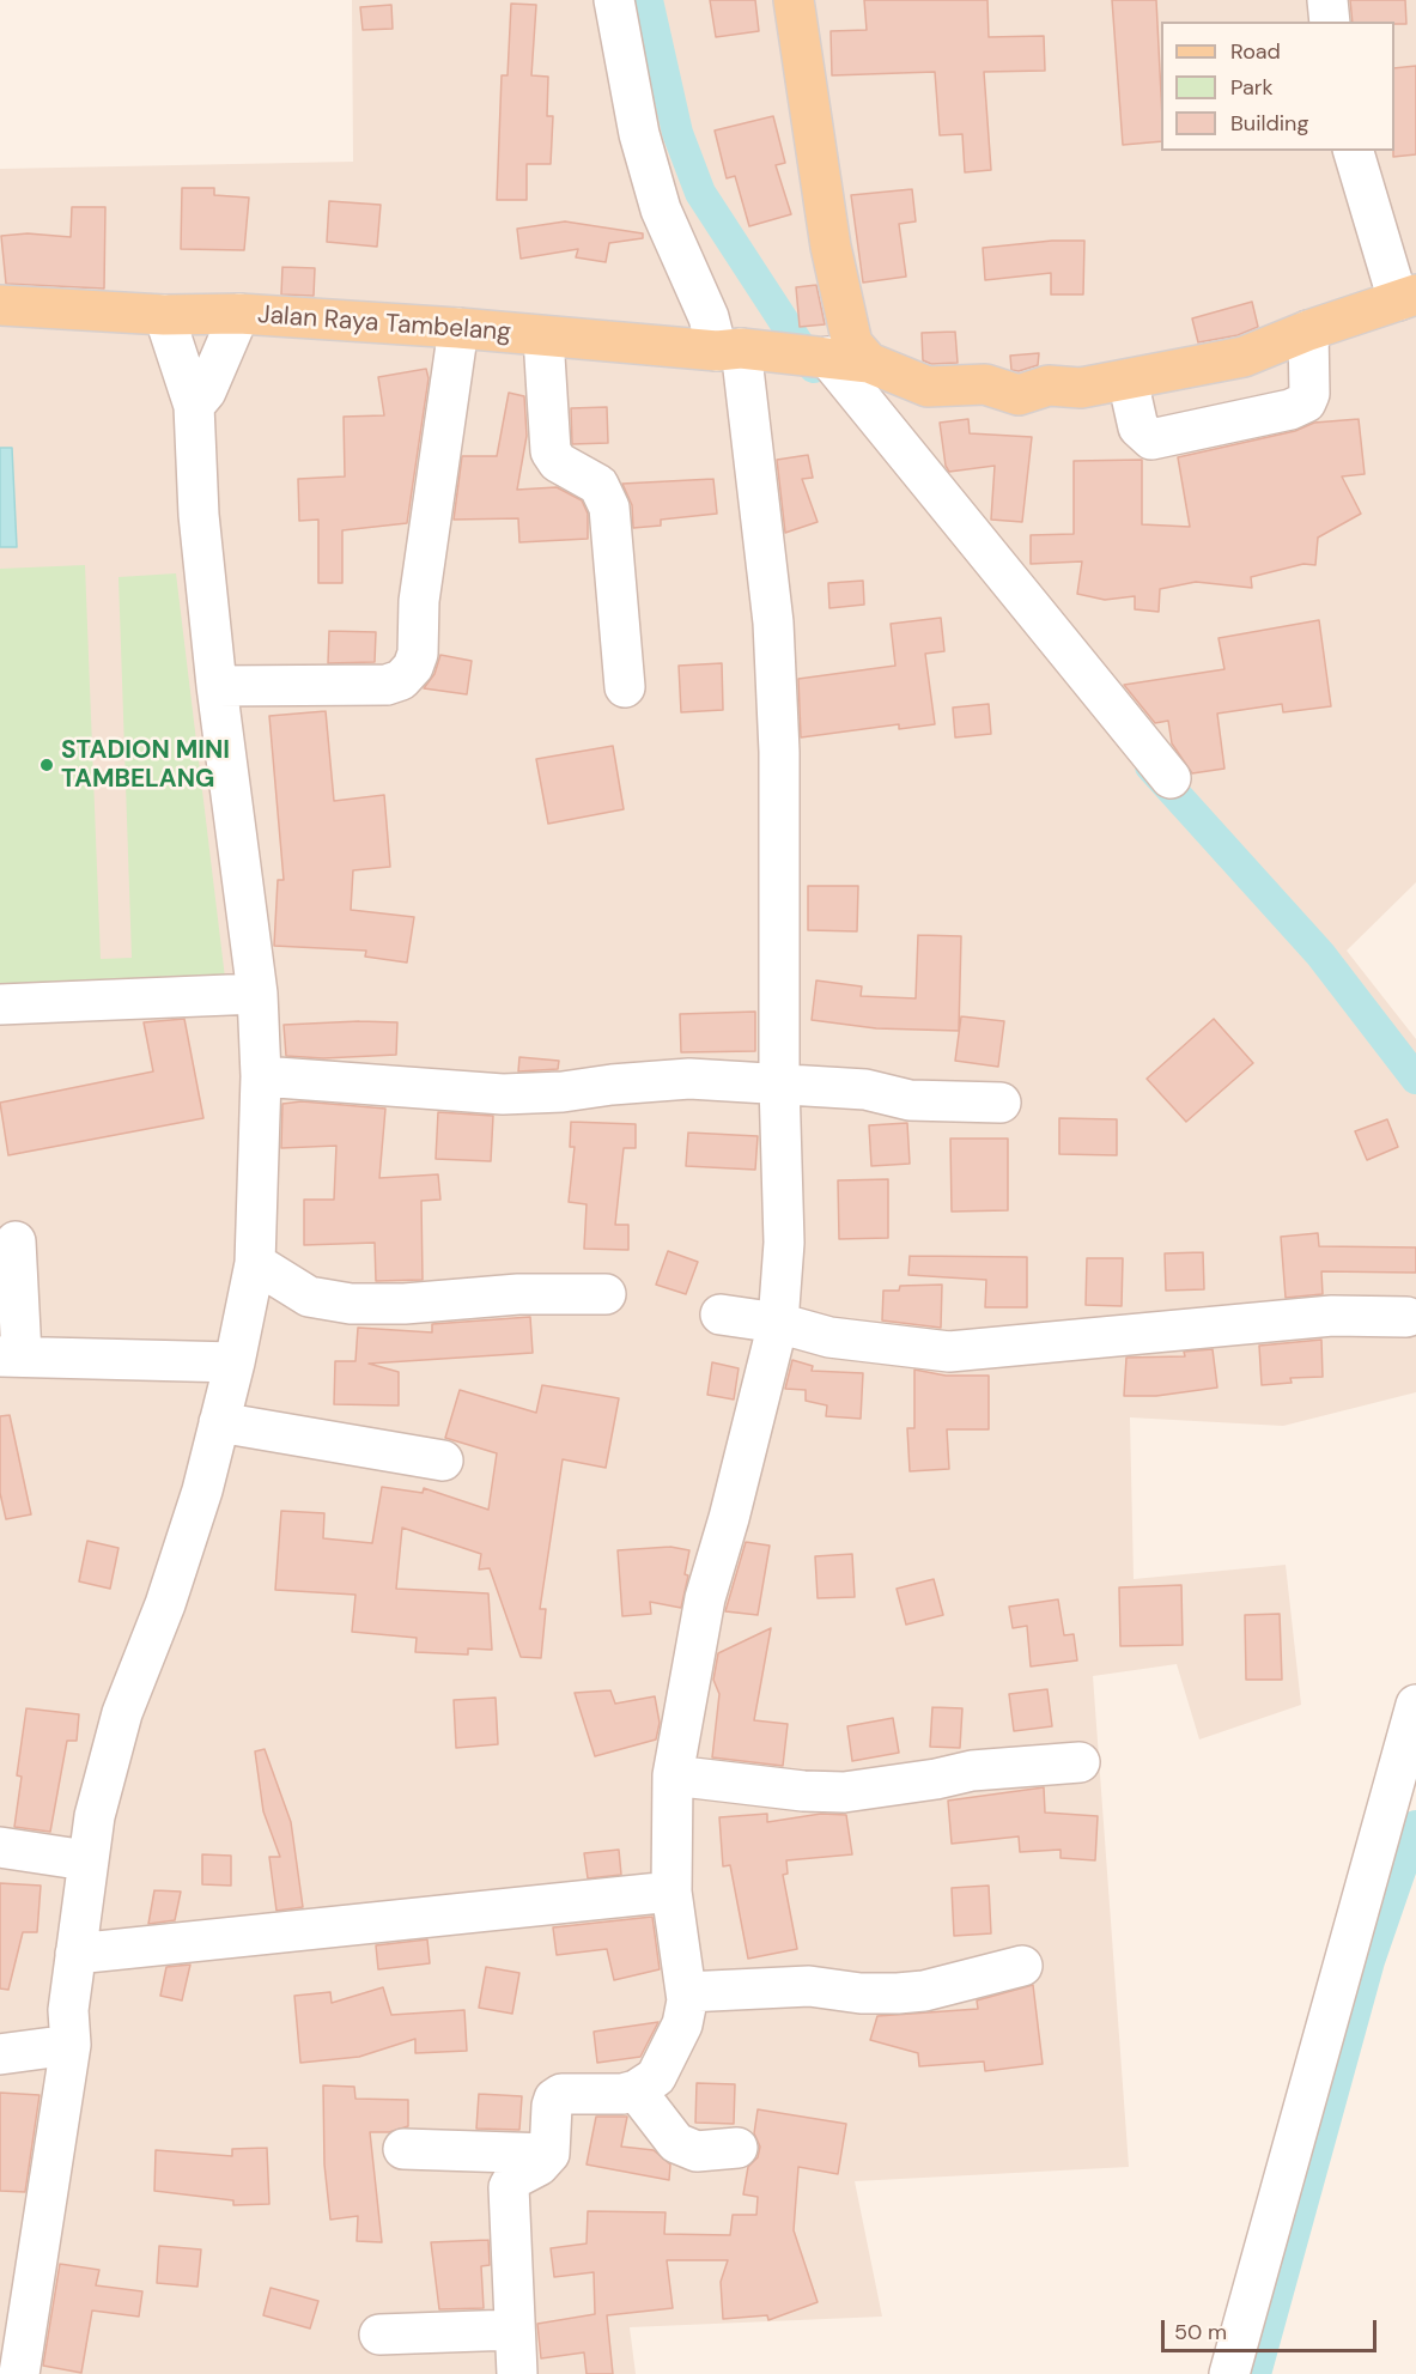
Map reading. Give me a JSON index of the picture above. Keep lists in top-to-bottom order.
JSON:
{
  "streets": {
    "main road": ["Jalan Raya Tambelang"]
  },
  "places": ["STADION MINI TAMBELANG"],
  "legend": ["Road", "Park", "Building"],
  "scale_bar": "50 m"
}
